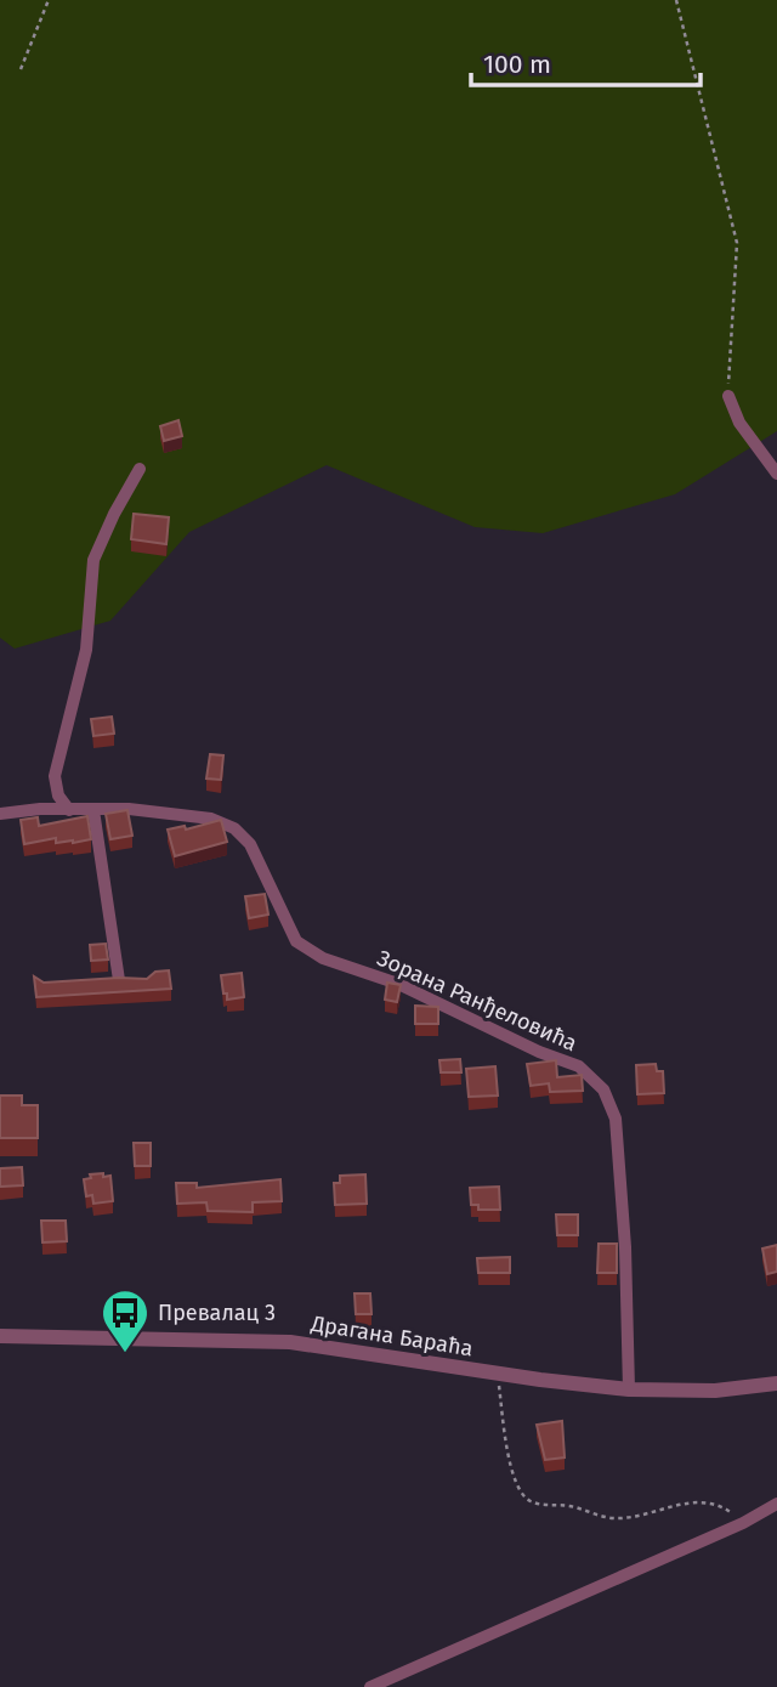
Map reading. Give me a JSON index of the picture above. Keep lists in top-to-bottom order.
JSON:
{
  "streets": {
    "street": ["Зорана Ранђеловића", "Драгана Бараћа"]
  },
  "crossings": [
    ["Зорана Ранђеловића", "Драгана Бараћа"]
  ],
  "places": {
    "bus stop": ["Превалац 3"]
  },
  "scale_bar": "100 m"
}
